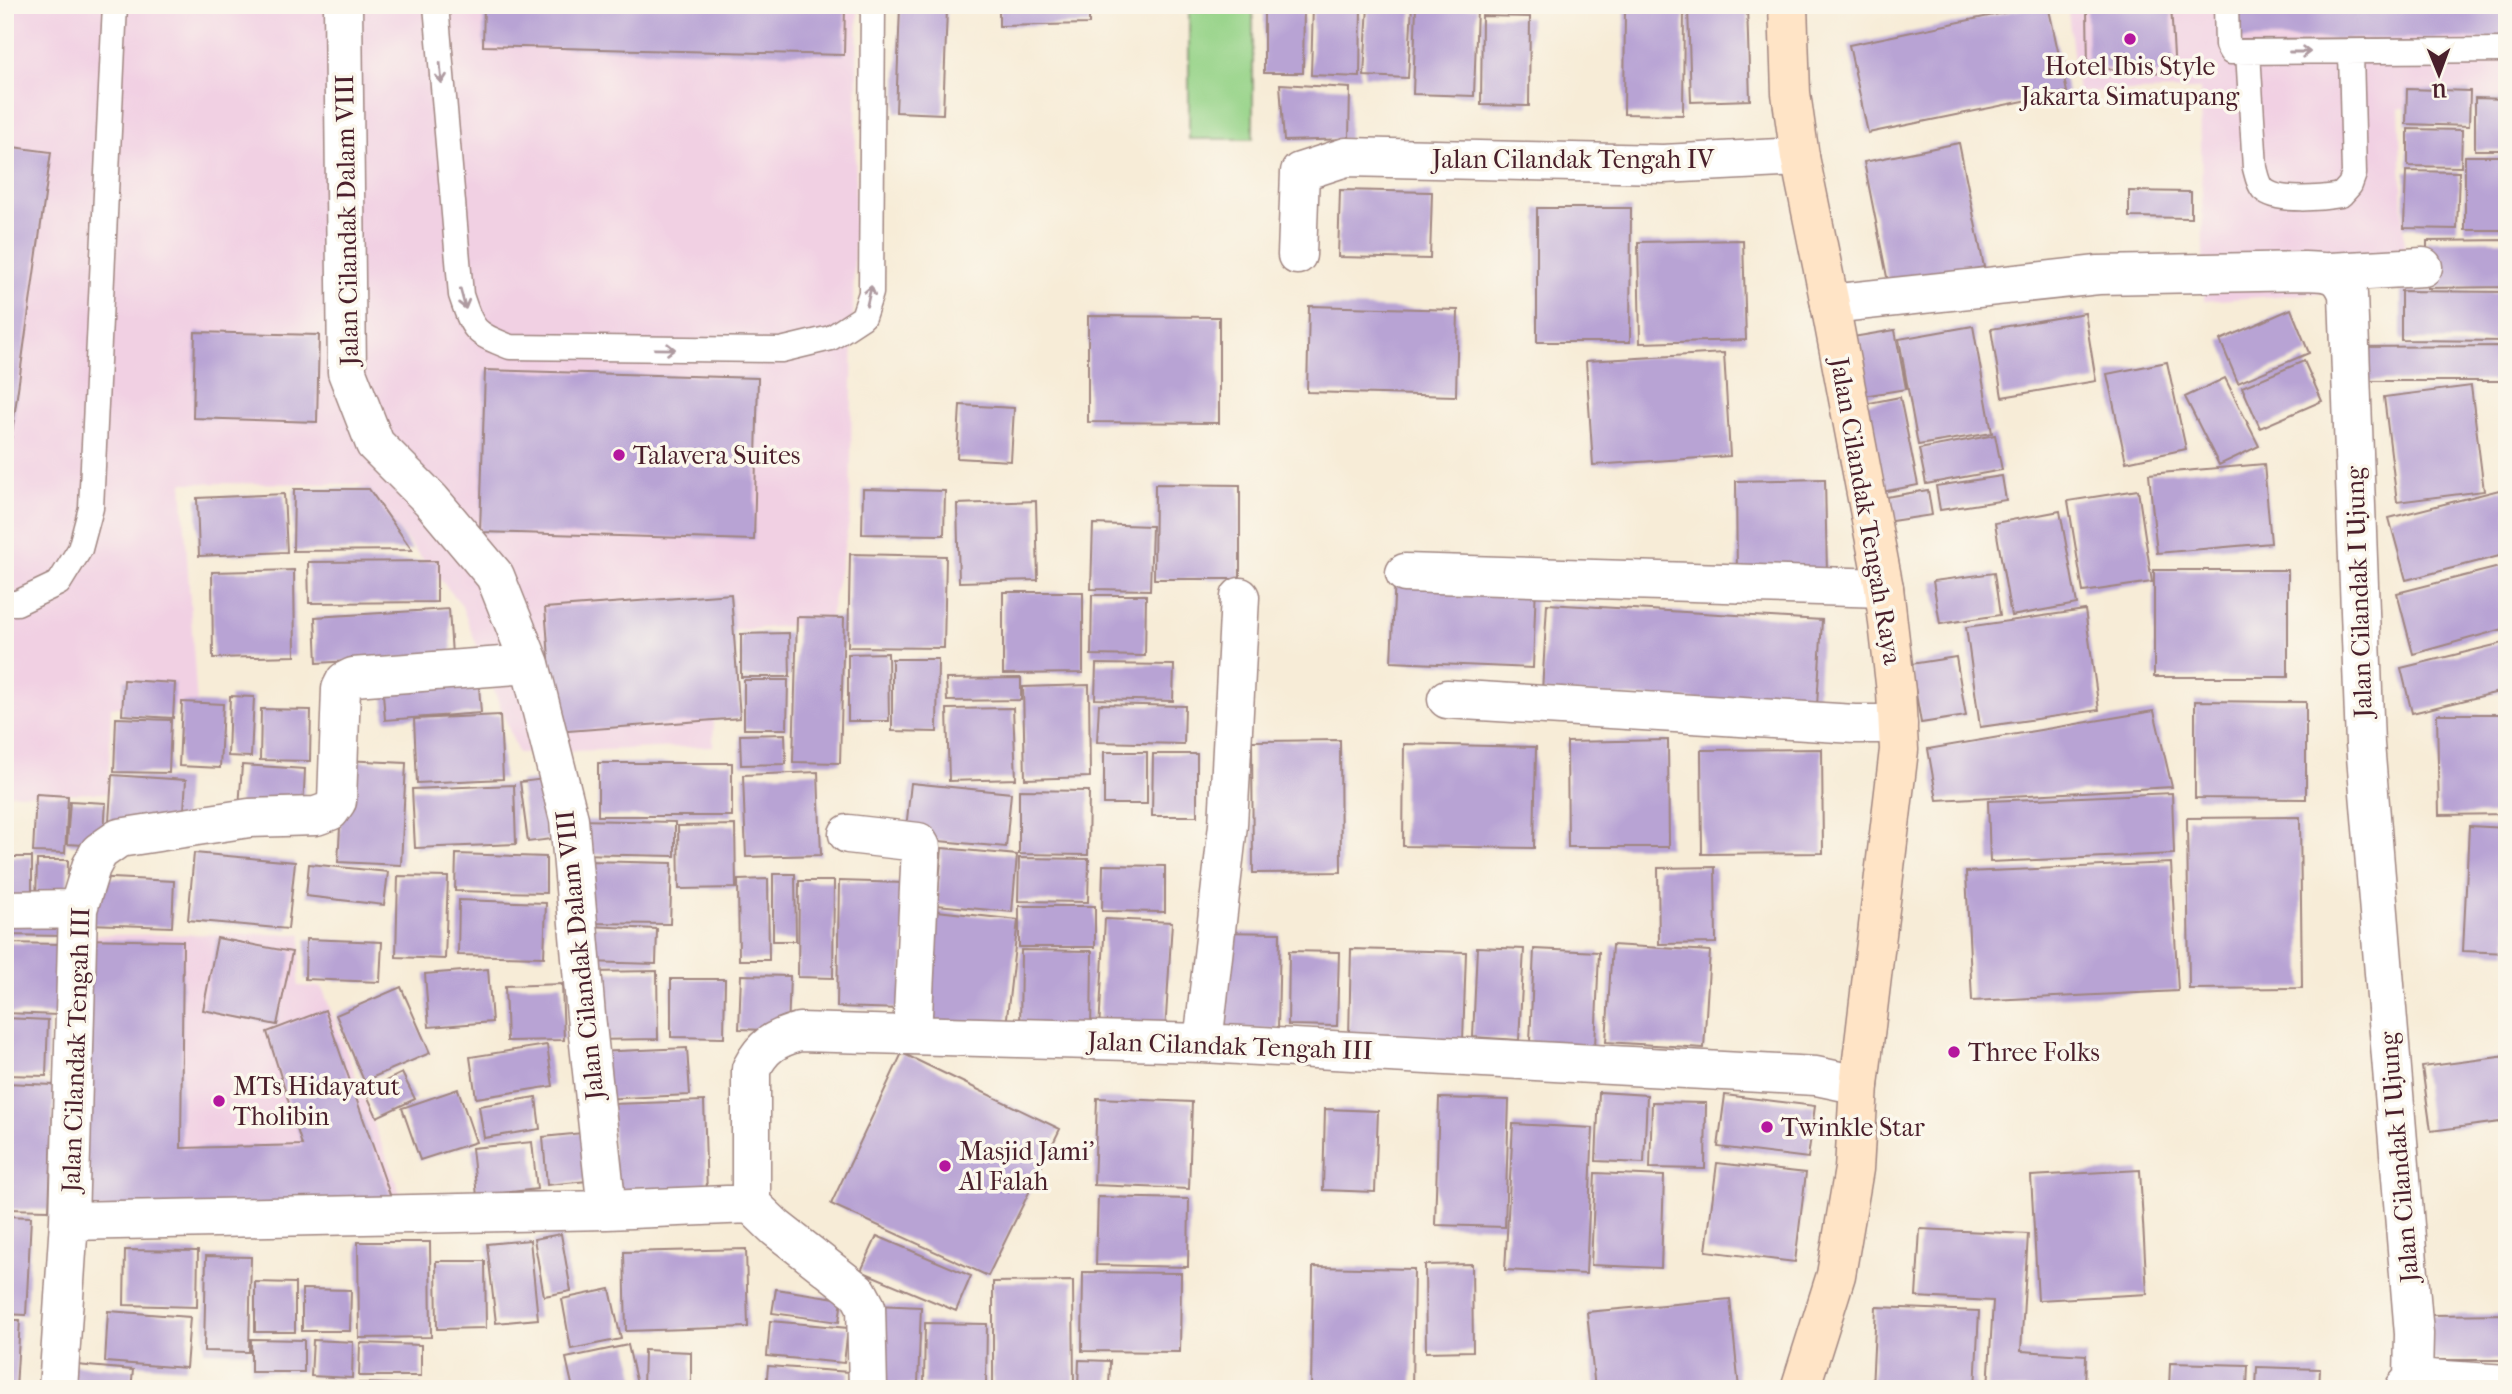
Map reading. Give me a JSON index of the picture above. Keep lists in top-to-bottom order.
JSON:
{
  "streets": {
    "street": [
      "Jalan Cilandak Tengah IV",
      "Jalan Cilandak Dalam VIII",
      "Jalan Cilandak Tengah Raya",
      "Jalan Cilandak I Ujung",
      "Jalan Cilandak Tengah III"
    ]
  },
  "crossings": [
    ["Jalan Cilandak Tengah IV", "Jalan Cilandak Tengah Raya"],
    ["Jalan Cilandak Dalam VIII", "Jalan Cilandak Tengah III"],
    ["Jalan Cilandak Tengah Raya", "Jalan Cilandak Tengah III"]
  ],
  "places": [
    "Hotel Ibis Style Jakarta Simatupang",
    "Talavera Suites",
    "Three Folks",
    "MTs Hidayatut Tholibin",
    "Twinkle Star",
    "Masjid Jami' Al Falah"
  ],
  "north": "bottom"
}
